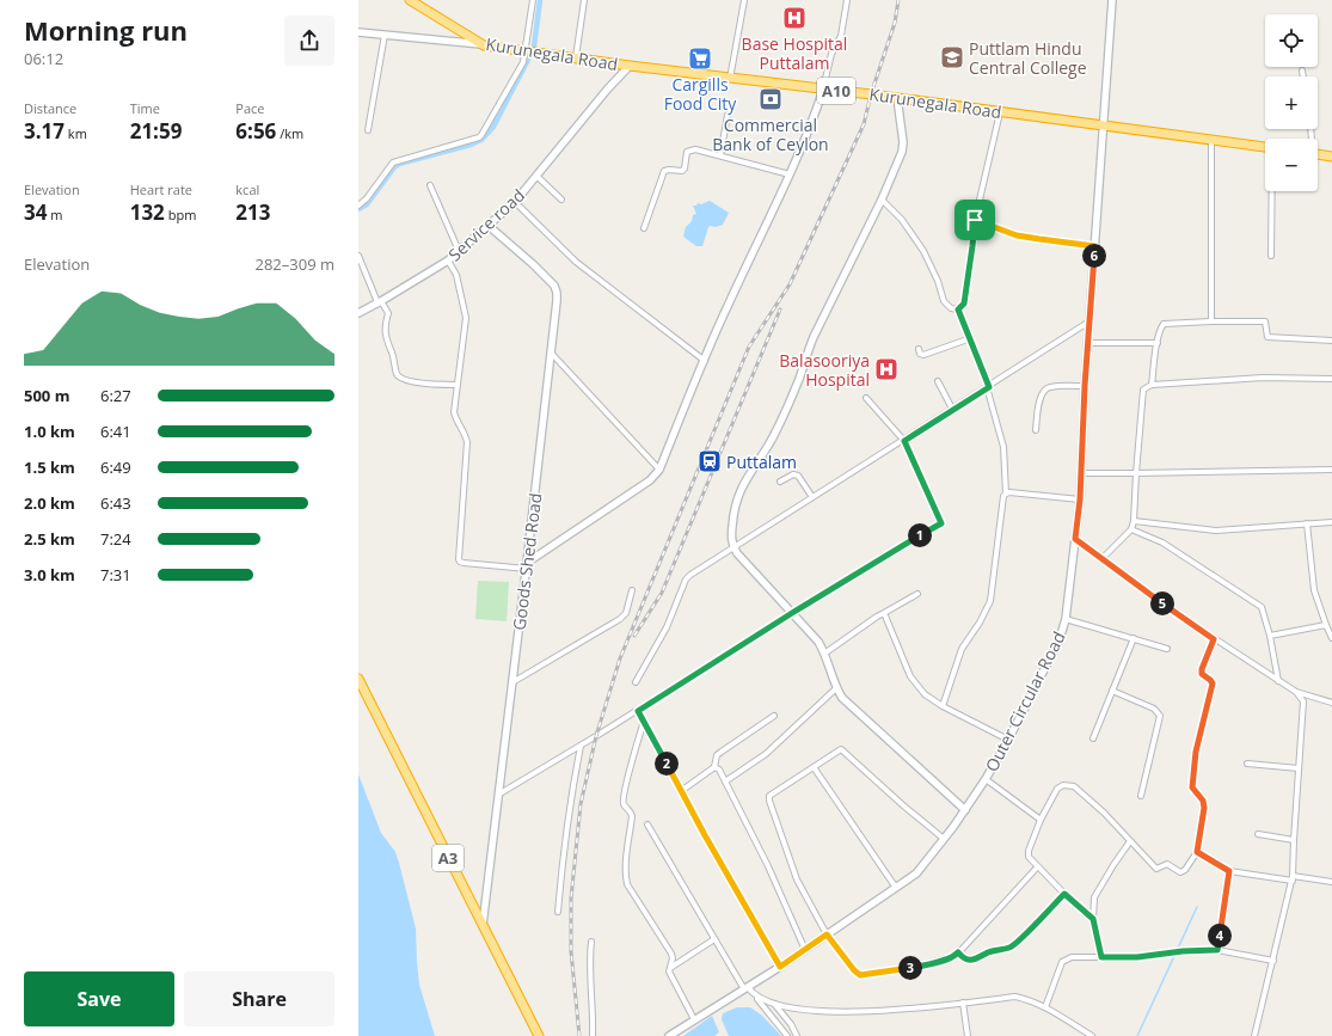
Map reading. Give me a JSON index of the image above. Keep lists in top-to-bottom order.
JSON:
{
  "streets": {
    "highway": ["Kurunegala Road", "A10", "A3"],
    "street": ["Service road", "Goods Shed Road", "Outer Circular Road"]
  },
  "crossings": [
    ["Kurunegala Road", "Service road"],
    ["Kurunegala Road", "Outer Circular Road"],
    ["Service road", "Goods Shed Road"],
    ["Goods Shed Road", "A3"]
  ],
  "places": {
    "hospital": ["Base Hospital Puttalam", "Balasooriya Hospital"],
    "school or university": ["Puttlam Hindu Central College"],
    "supermarket": ["Cargills Food City"],
    "bank": ["Commercial Bank of Ceylon"],
    "station": ["Puttalam"]
  },
  "page": {
    "heading": ["Morning run", "06:12"],
    "map_buttons": ["+", "−"],
    "stats": [
      ["Distance", "3.17 km"],
      ["Time", "21:59"],
      ["Pace", "6:56 /km"],
      ["Elevation", "34 m"],
      ["Heart rate", "132 bpm"],
      ["kcal", "213"]
    ],
    "chart": ["Elevation", "282–309 m"],
    "pins": [
      "6",
      "1",
      "5",
      "2",
      "4",
      "3"
    ],
    "list": [
      {
        "name": "500 m",
        "note": "6:27"
      },
      {
        "name": "1.0 km",
        "note": "6:41"
      },
      {
        "name": "1.5 km",
        "note": "6:49"
      },
      {
        "name": "2.0 km",
        "note": "6:43"
      },
      {
        "name": "2.5 km",
        "note": "7:24"
      },
      {
        "name": "3.0 km",
        "note": "7:31"
      }
    ],
    "buttons": ["Save", "Share"]
  }
}
